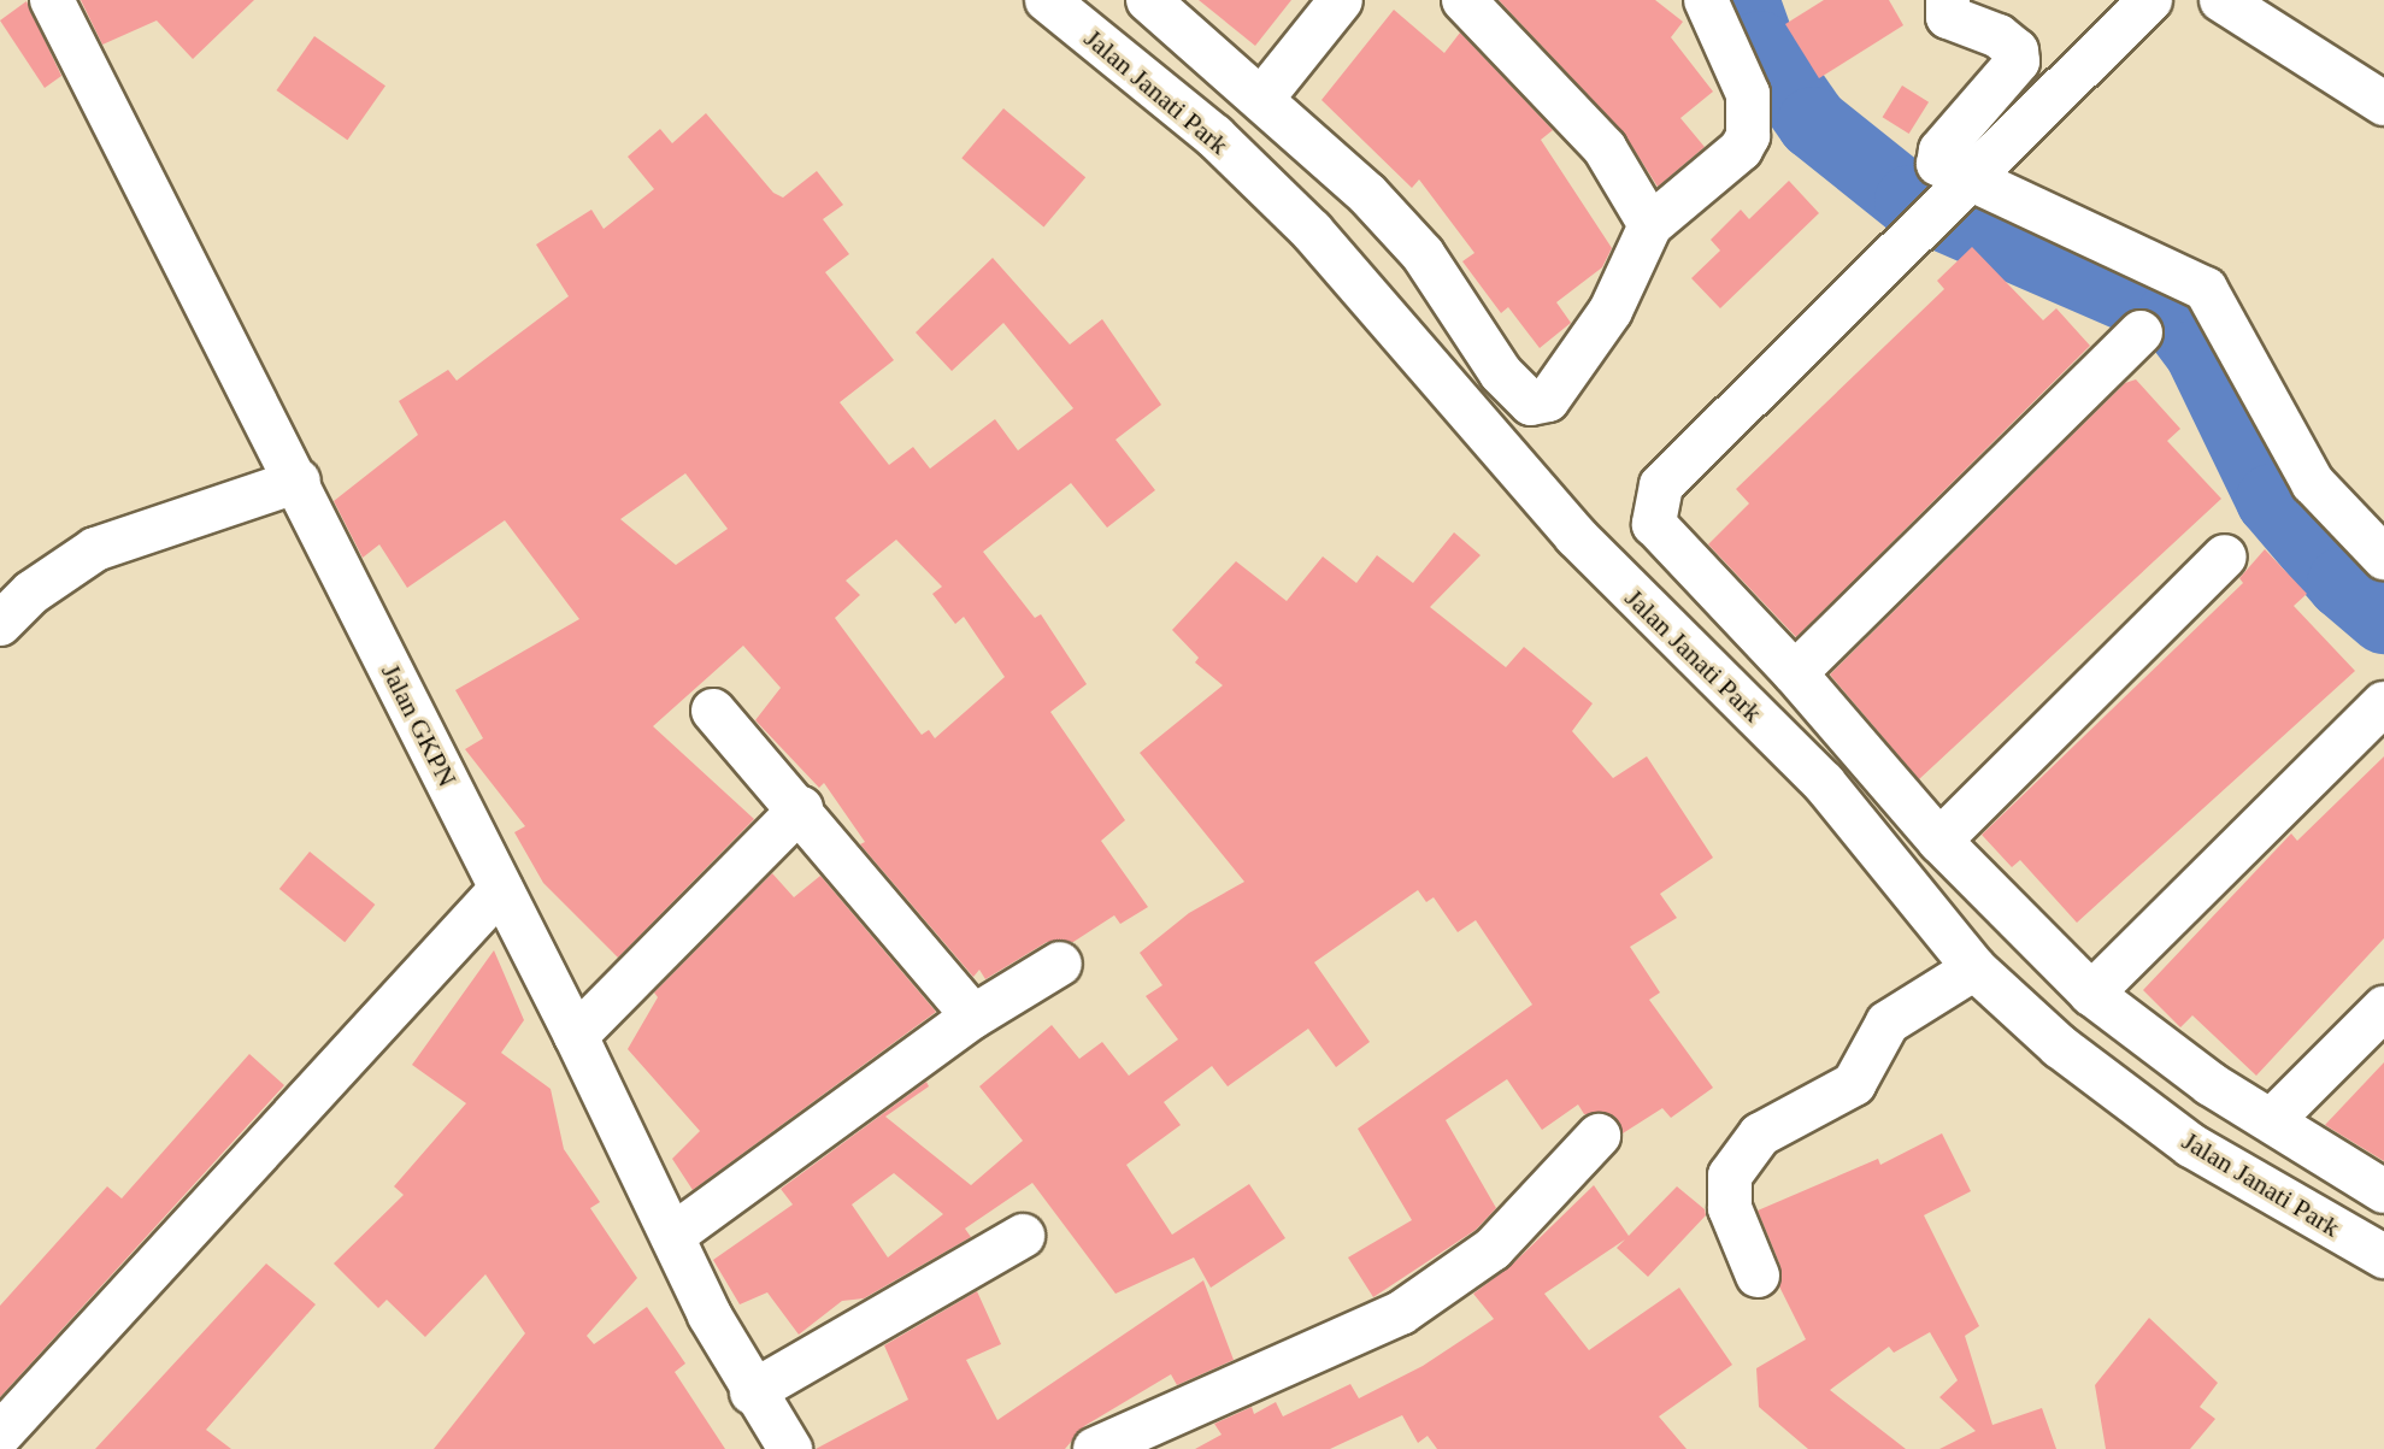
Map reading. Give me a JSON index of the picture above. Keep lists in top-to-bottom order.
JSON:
{
  "streets": {
    "street": ["Jalan Janati Park", "Jalan GKPN"]
  }
}
